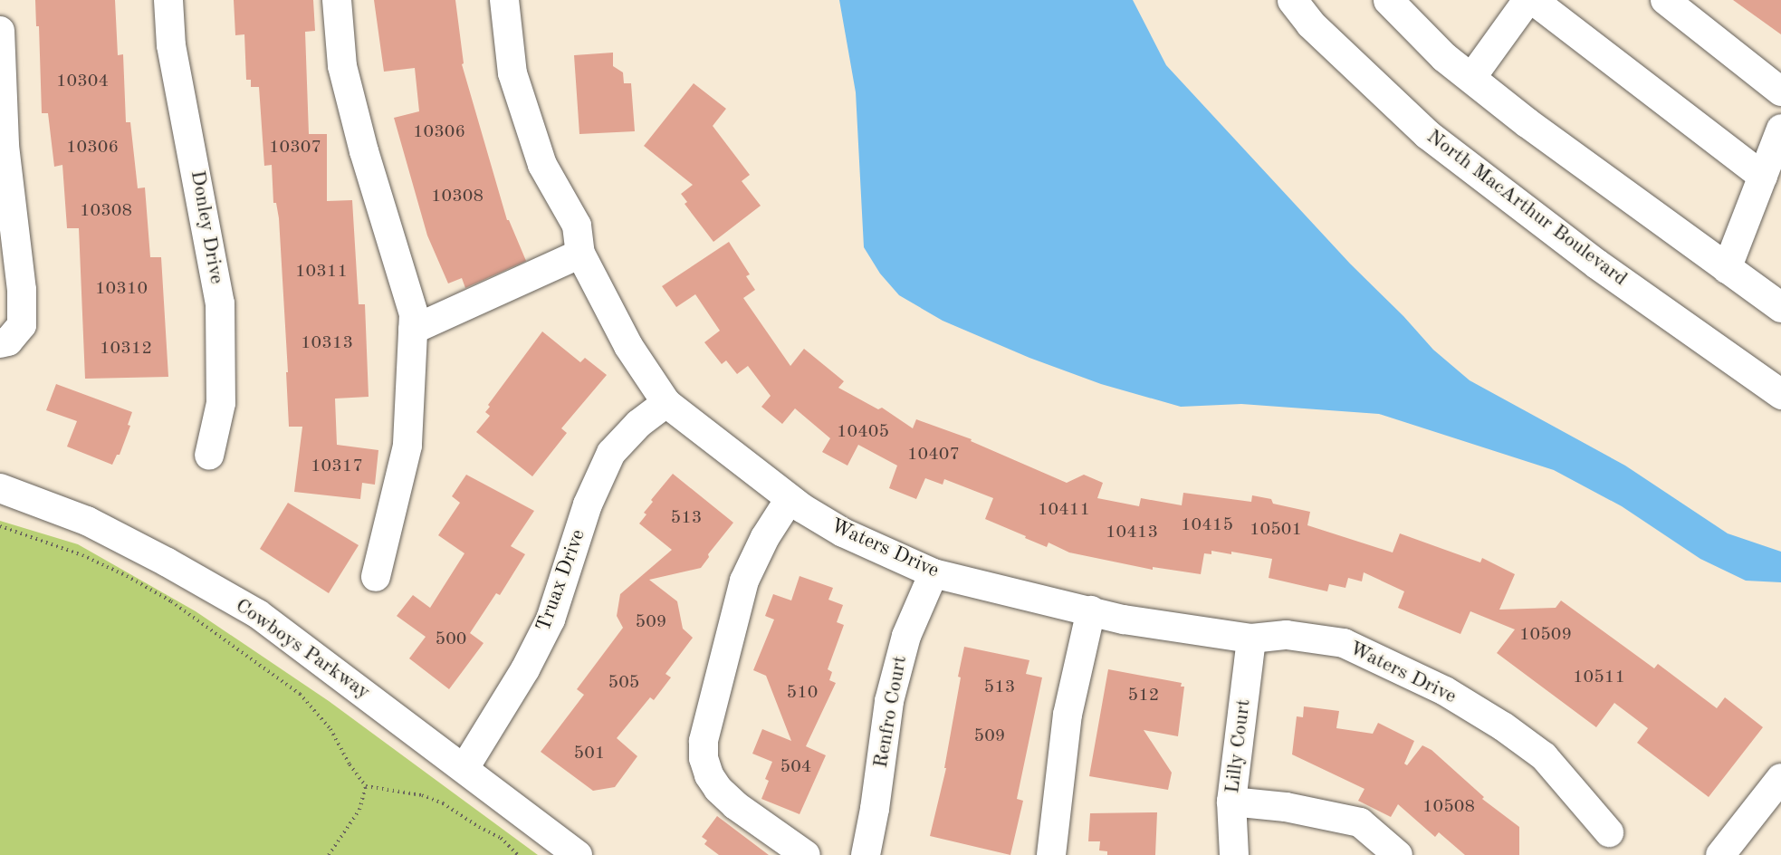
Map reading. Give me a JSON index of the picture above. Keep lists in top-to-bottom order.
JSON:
{
  "streets": {
    "main road": ["North MacArthur Boulevard"],
    "street": [
      "Donley Drive",
      "Waters Drive",
      "Truax Drive",
      "Cowboys Parkway",
      "Renfro Court",
      "Lilly Court"
    ]
  },
  "crossings": [
    ["Waters Drive", "Truax Drive"],
    ["Waters Drive", "Renfro Court"],
    ["Waters Drive", "Lilly Court"],
    ["Truax Drive", "Cowboys Parkway"]
  ],
  "house_numbers": [
    "10304",
    "10306",
    "10306",
    "10307",
    "10308",
    "10308",
    "10311",
    "10310",
    "10313",
    "10312",
    "10405",
    "10407",
    "10317",
    "10411",
    "513",
    "10415",
    "10501",
    "10413",
    "509",
    "10509",
    "500",
    "10511",
    "505",
    "513",
    "510",
    "512",
    "509",
    "501",
    "504",
    "10508"
  ]
}
